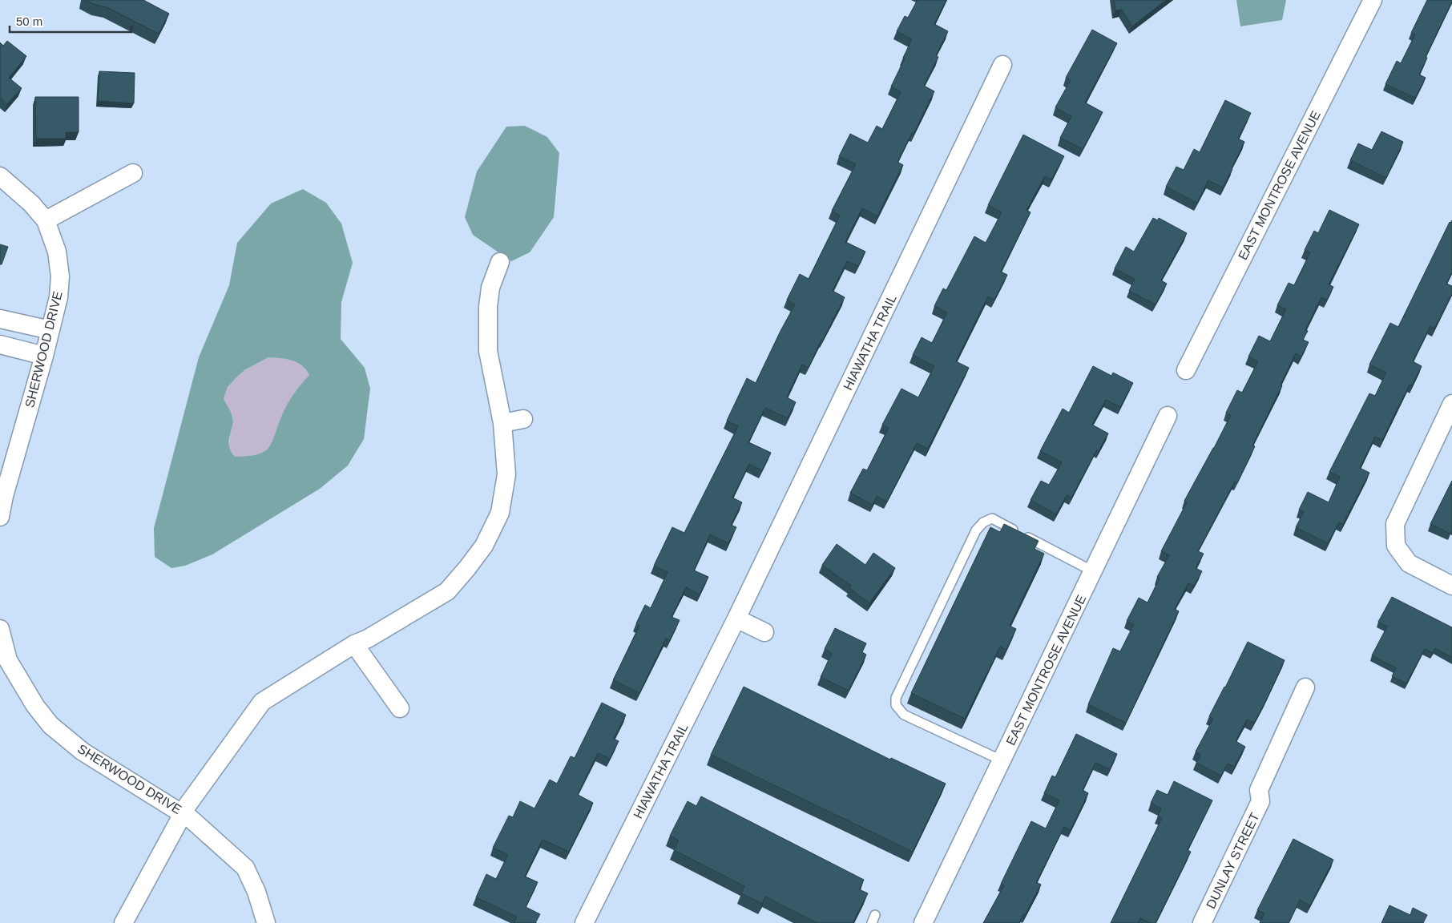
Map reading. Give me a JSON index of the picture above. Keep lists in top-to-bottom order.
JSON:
{
  "streets": {
    "street": [
      "EAST MONTROSE AVENUE",
      "HIAWATHA TRAIL",
      "SHERWOOD DRIVE",
      "DUNLAY STREET"
    ]
  },
  "scale_bar": "50 m"
}
